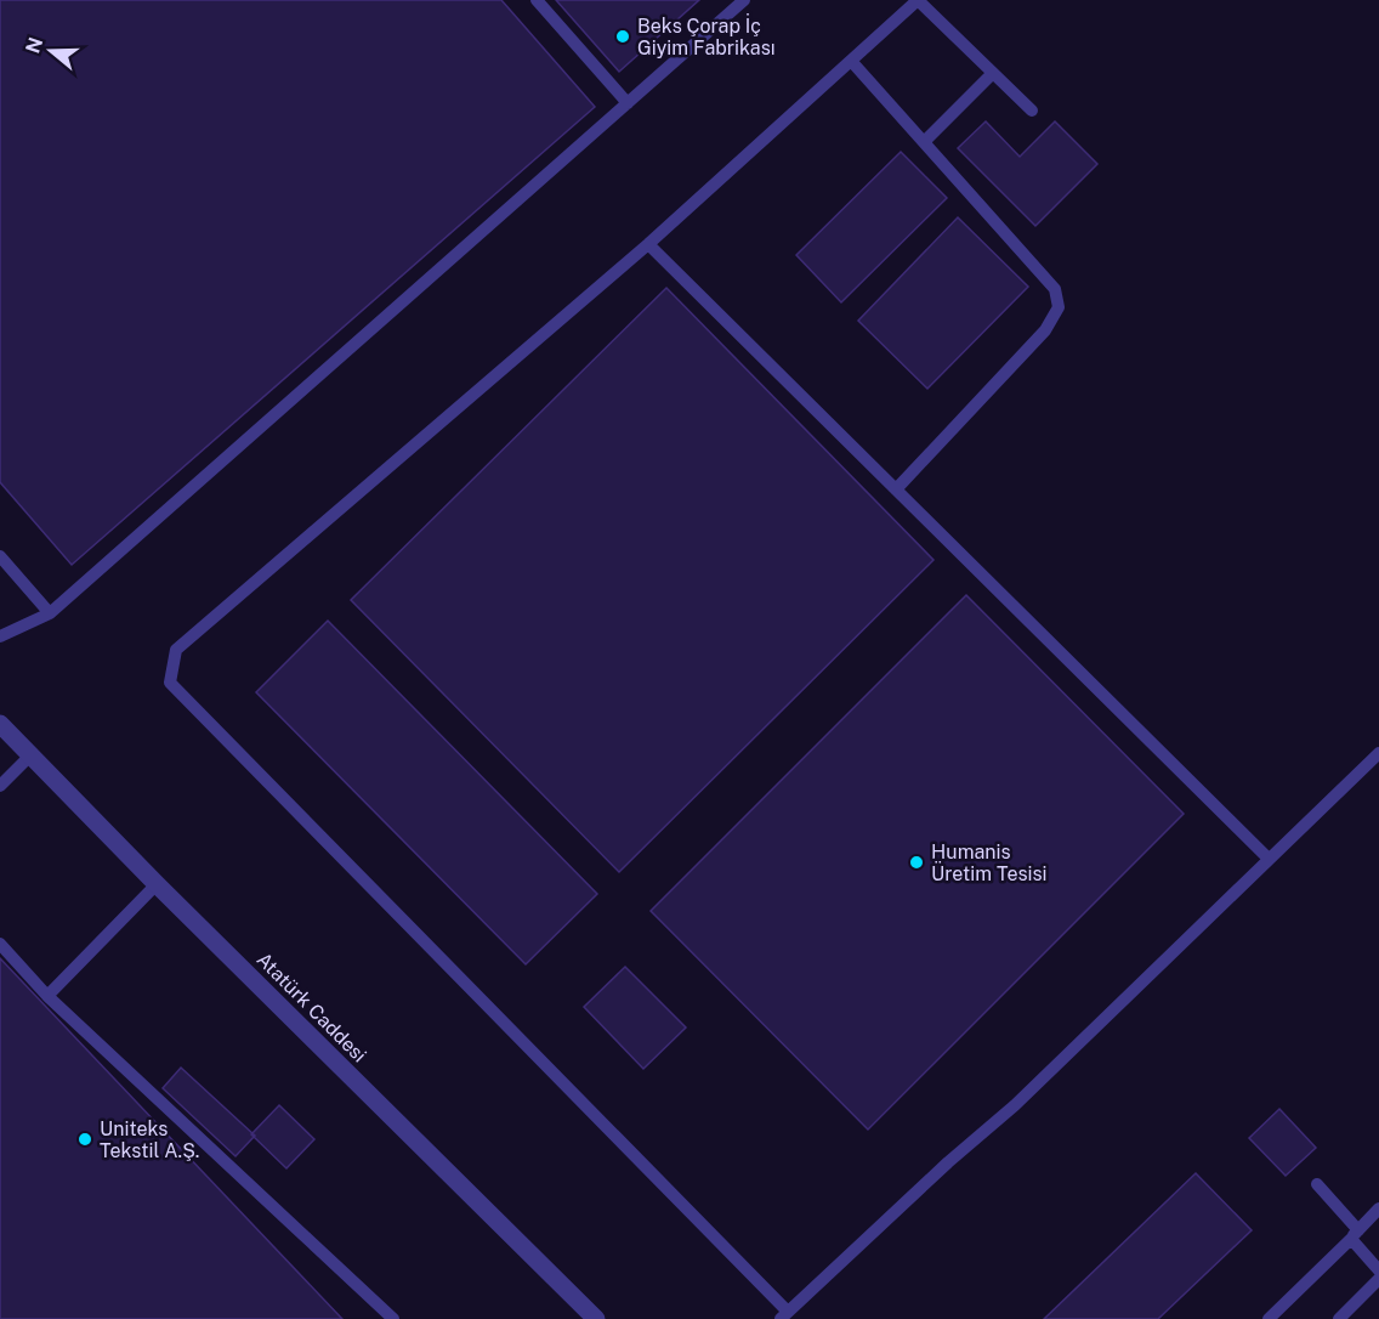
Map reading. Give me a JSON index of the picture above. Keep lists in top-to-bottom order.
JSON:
{
  "streets": {
    "street": ["Atatürk Caddesi"]
  },
  "places": ["Beks Çorap İç Giyim Fabrikası", "Humanis Üretim Tesisi", "Uniteks Tekstil A.Ş."],
  "north": "left"
}
